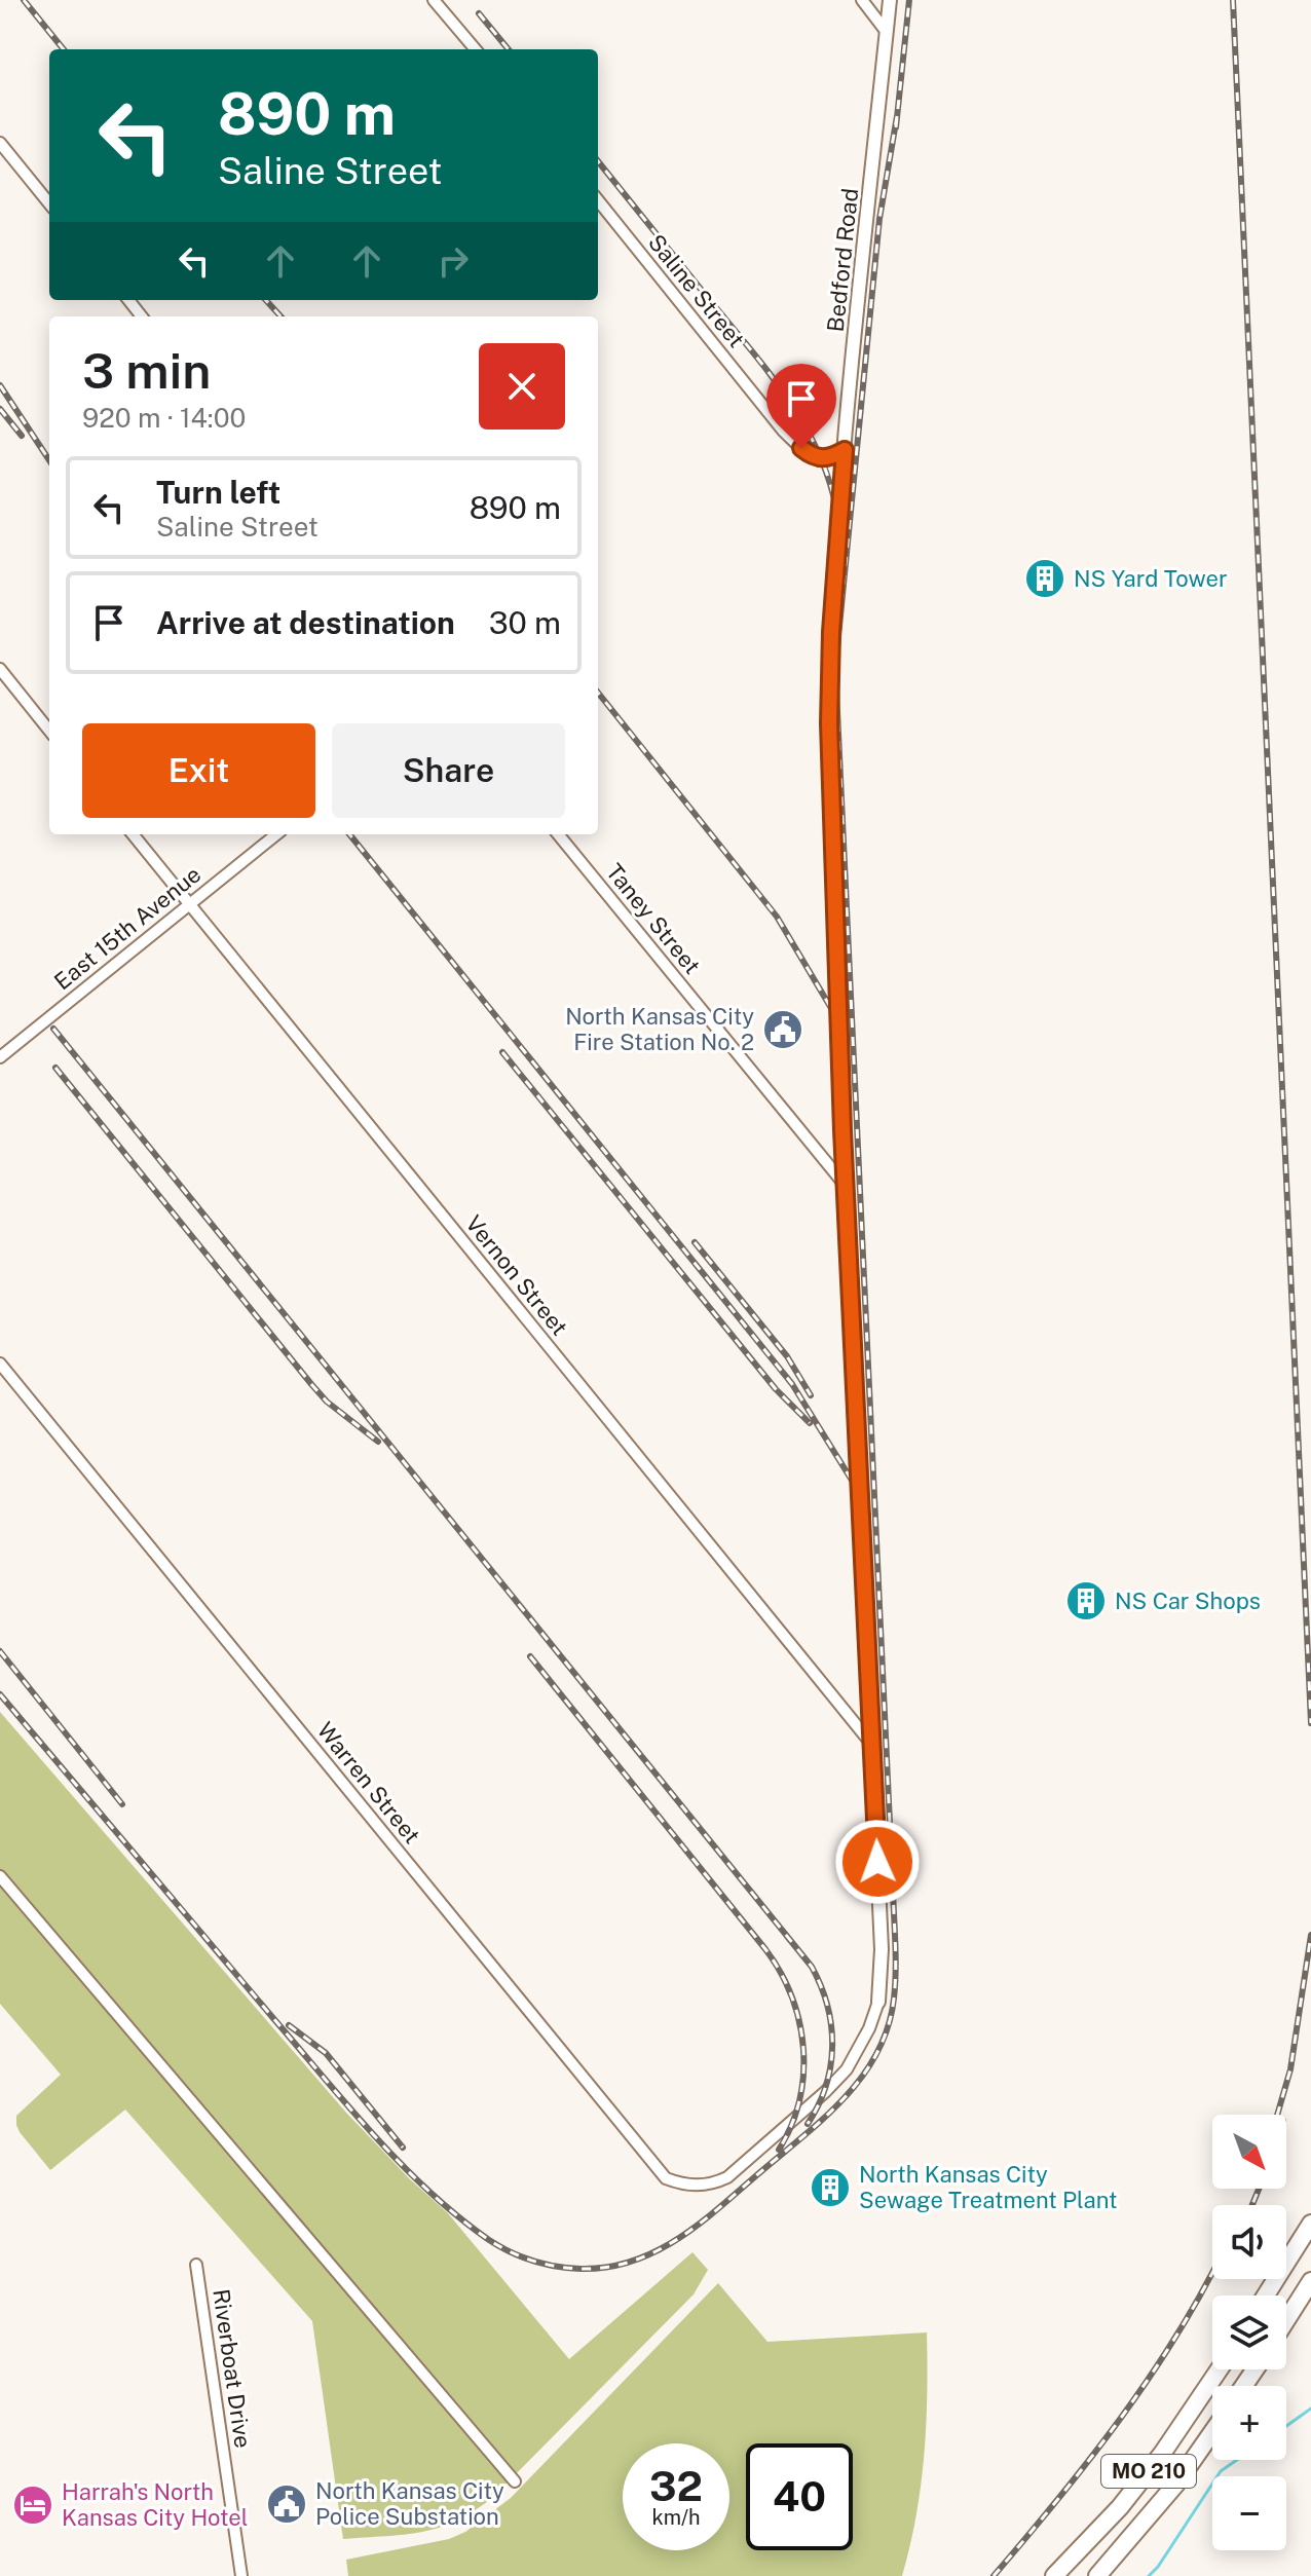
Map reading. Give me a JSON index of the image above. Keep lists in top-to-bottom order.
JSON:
{
  "streets": {
    "highway": ["MO 210"],
    "street": [
      "Bedford Road",
      "Saline Street",
      "Taney Street",
      "East 15th Avenue",
      "Vernon Street",
      "Warren Street",
      "Riverboat Drive"
    ]
  },
  "crossings": [
    ["Bedford Road", "Saline Street"],
    ["Bedford Road", "Taney Street"],
    ["Bedford Road", "Vernon Street"],
    ["Bedford Road", "Warren Street"],
    ["East 15th Avenue", "Vernon Street"]
  ],
  "places": {
    "building": ["NS Yard Tower", "NS Car Shops", "North Kansas City Sewage Treatment Plant"],
    "public building": ["North Kansas City Fire Station No. 2", "North Kansas City Police Substation"],
    "hotel": ["Harrah's North Kansas City Hotel"]
  },
  "north": "bottom right",
  "page": {
    "turn": ["890 m", "Saline Street"],
    "heading": ["3 min", "920 m · 14:00"],
    "list": [
      {
        "name": "Turn left",
        "note": "Saline Street",
        "value": "890 m"
      },
      {
        "name": "Arrive at destination",
        "value": "30 m"
      }
    ],
    "buttons": ["Exit", "Share"],
    "map_buttons": ["+", "−"],
    "speed": "32 km/h",
    "limit": "40"
  }
}
